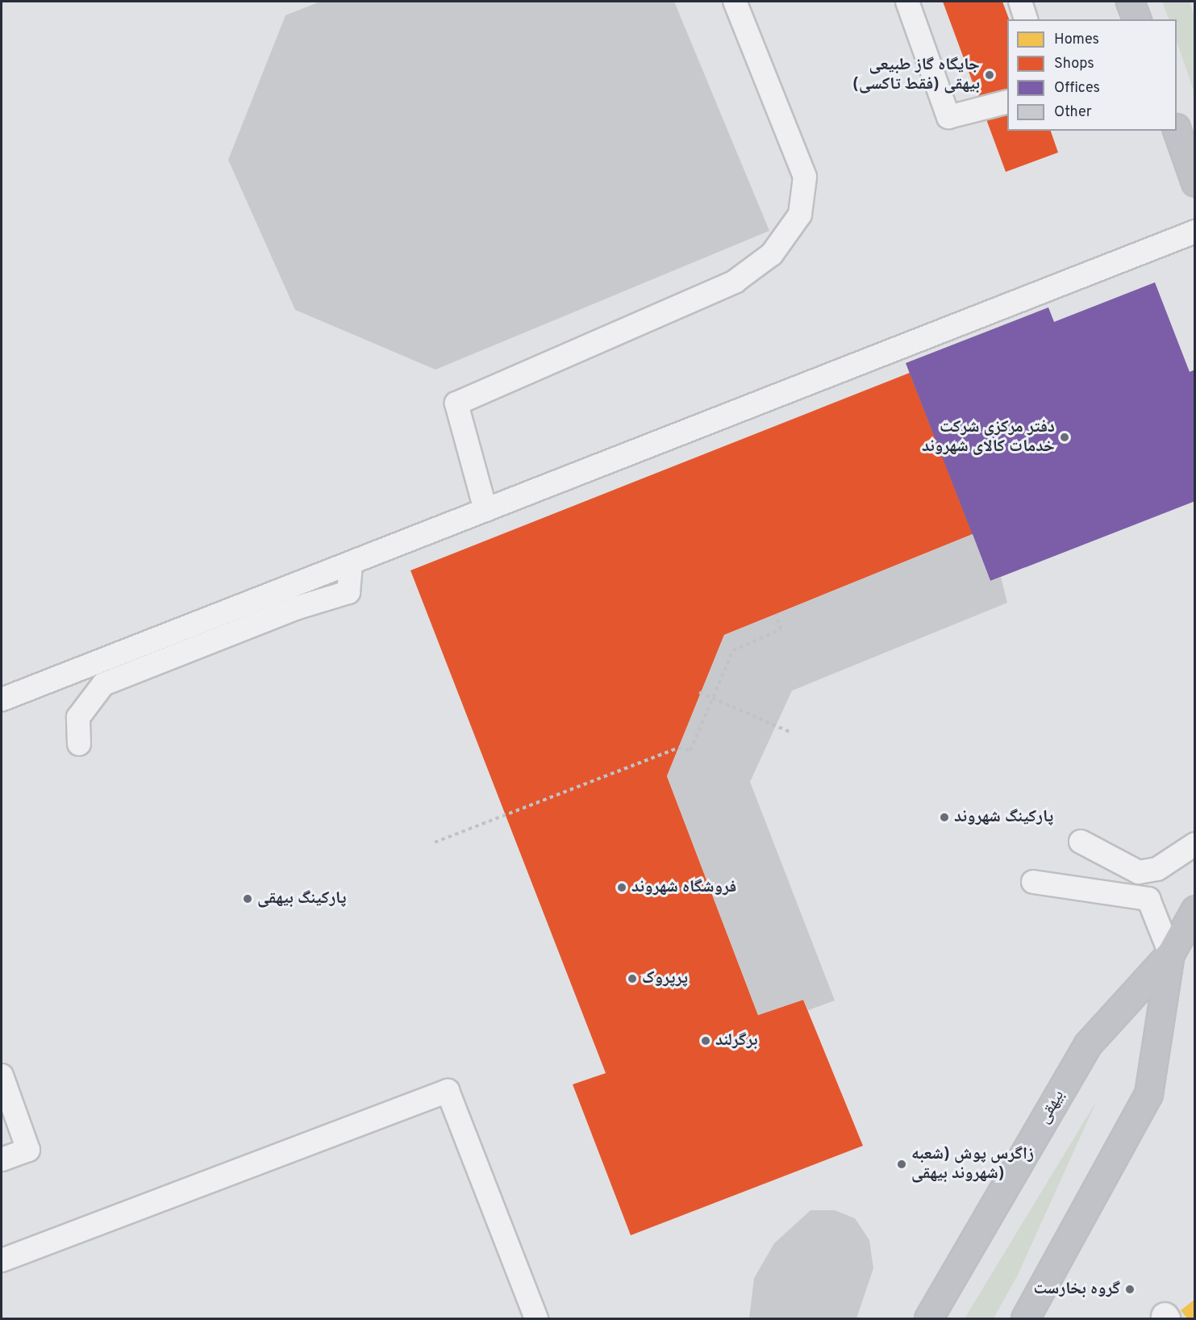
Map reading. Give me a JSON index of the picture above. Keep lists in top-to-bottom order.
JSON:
{
  "streets": {
    "main road": ["بیهقی"]
  },
  "places": [
    "جایگاه گاز طبیعی بیهقی (فقط تاکسی)",
    "دفتر مرکزی شرکت خدمات کالای شهروند",
    "پارکینگ شهروند",
    "فروشگاه شهروند",
    "پارکینگ بیهقی",
    "پرپروک",
    "برگرلند",
    "زاگرس پوش (شعبه شهروند بیهقی)",
    "گروه بخارست"
  ],
  "legend": [
    "Homes",
    "Shops",
    "Offices",
    "Other"
  ]
}
